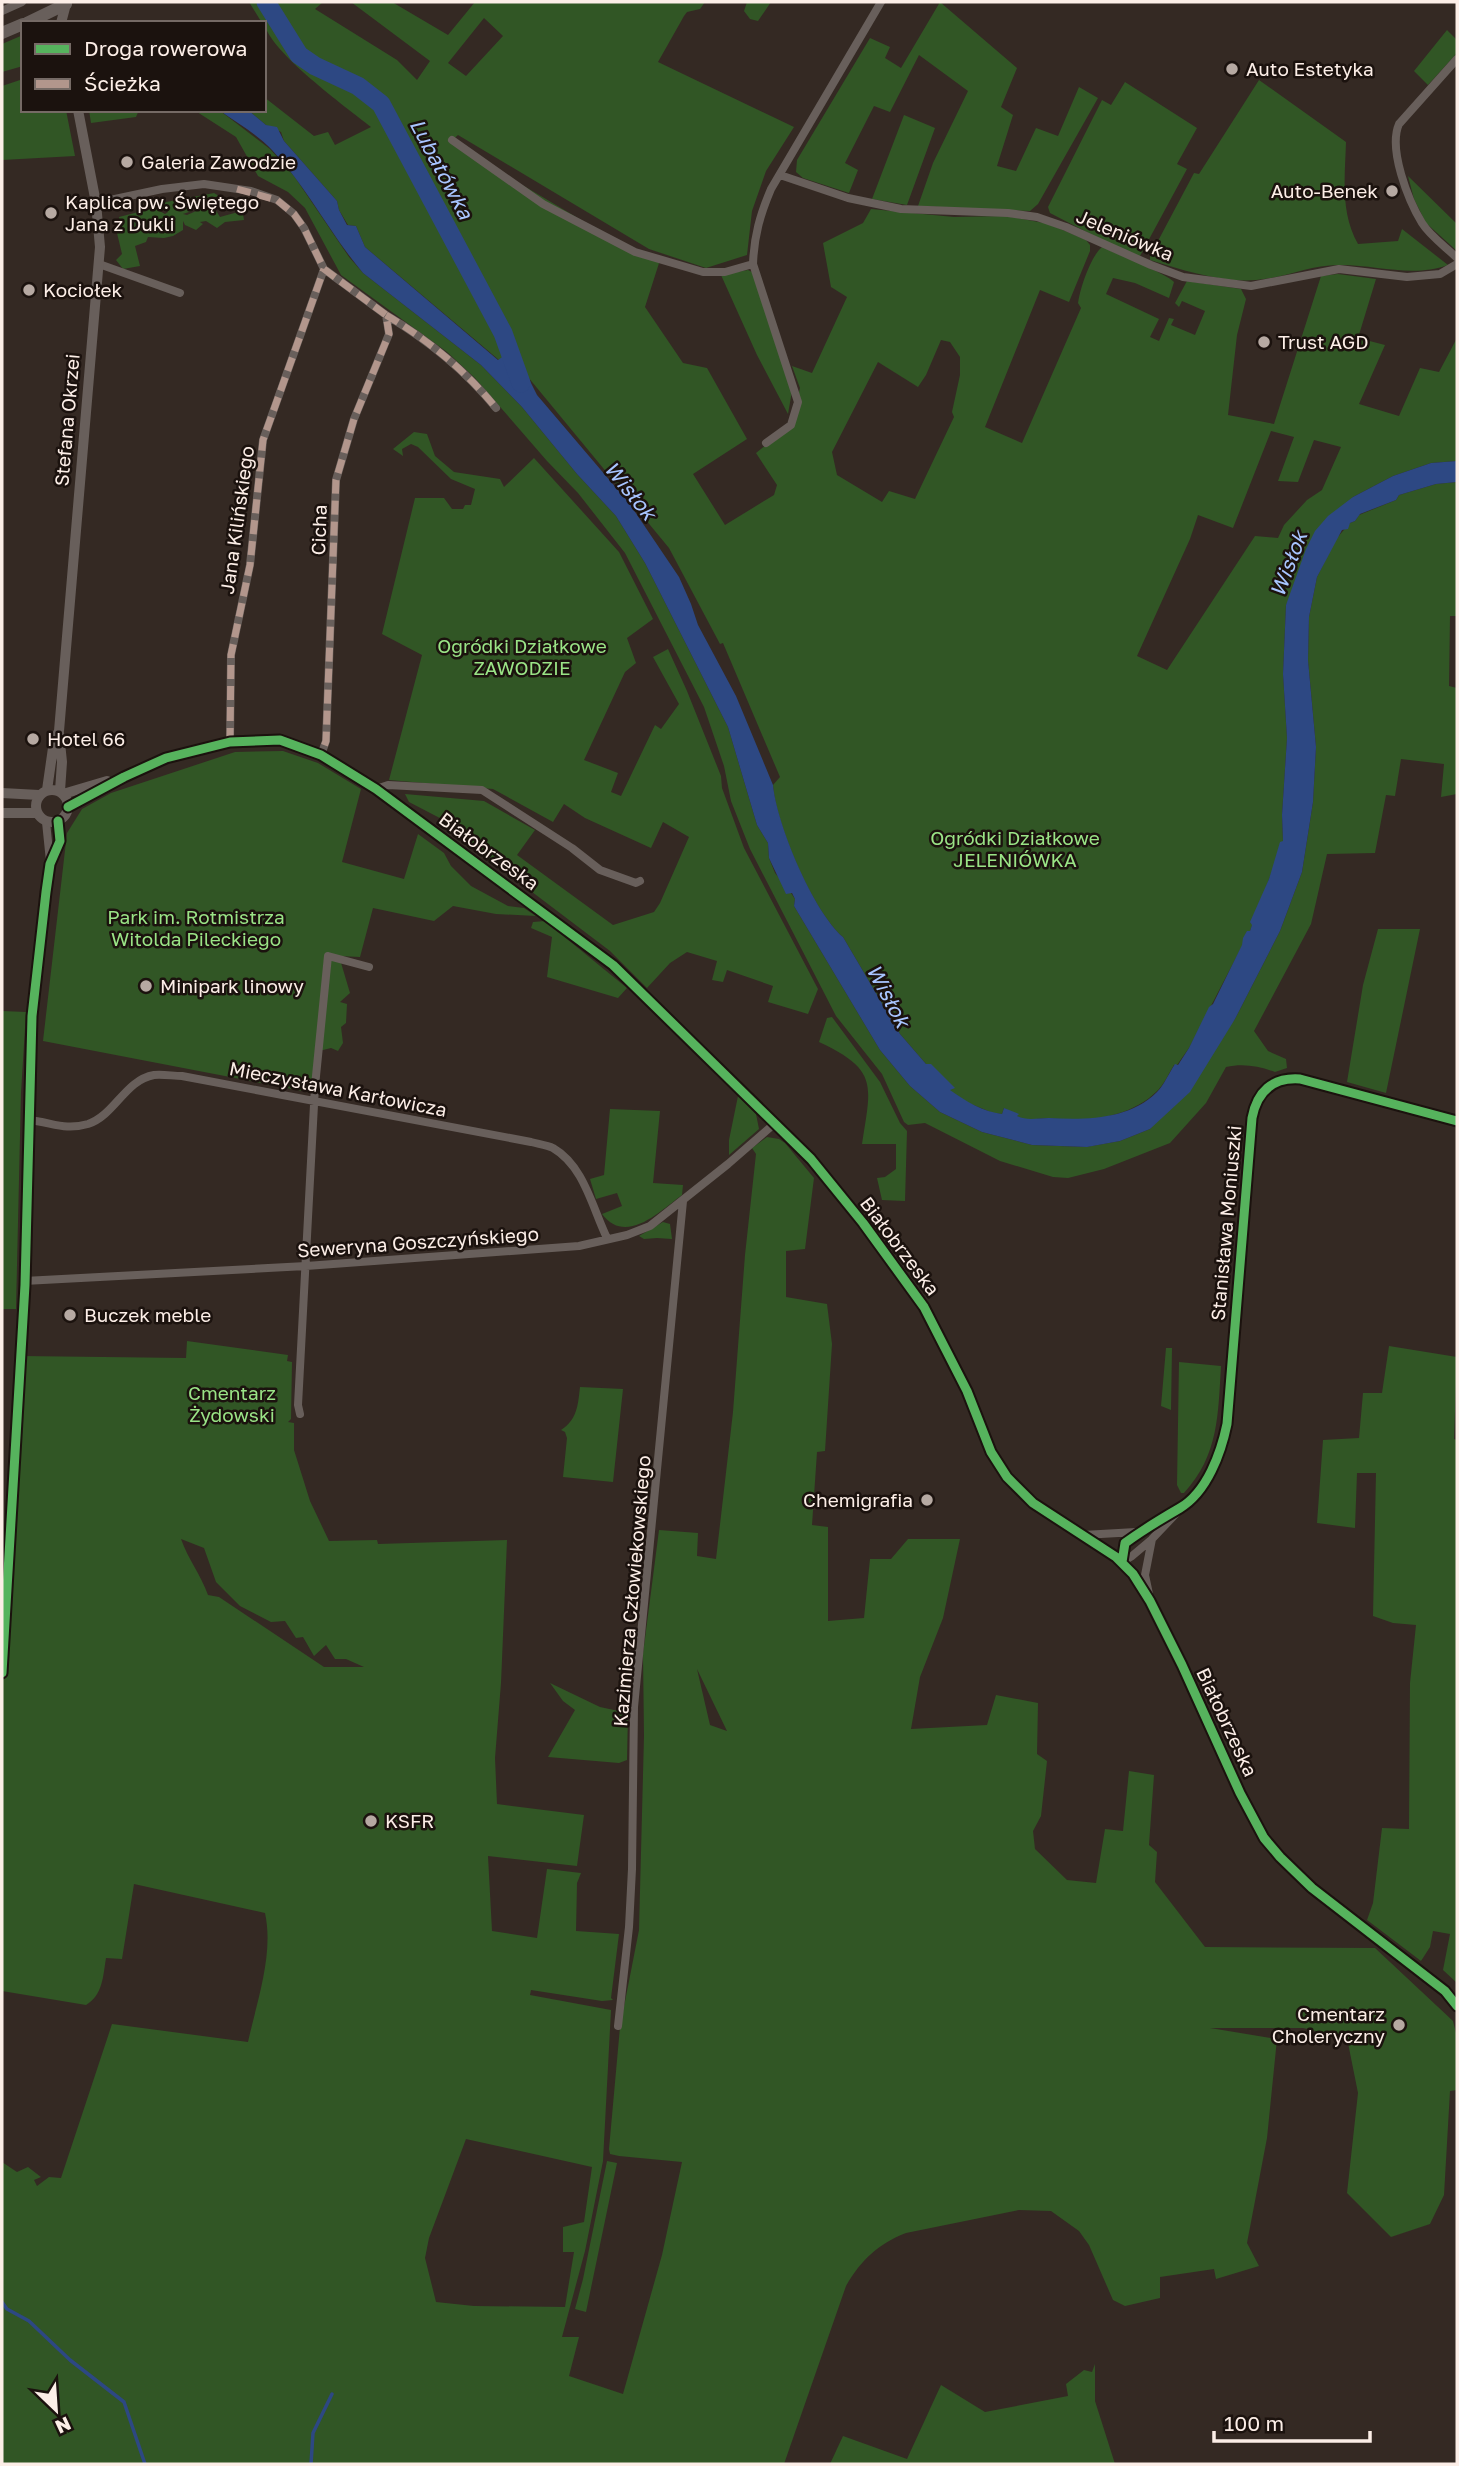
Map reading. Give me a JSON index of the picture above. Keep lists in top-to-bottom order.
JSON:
{
  "streets": {
    "street": [
      "Jeleniówka",
      "Stefana Okrzei",
      "Jana Kilińskiego",
      "Cicha",
      "Białobrzeska",
      "Mieczysława Karłowicza",
      "Stanisława Moniuszki",
      "Seweryna Goszczyńskiego",
      "Kazimierza Człowiekowskiego"
    ]
  },
  "crossings": [
    ["Stefana Okrzei", "Białobrzeska"],
    ["Jana Kilińskiego", "Białobrzeska"],
    ["Cicha", "Białobrzeska"],
    ["Białobrzeska", "Stanisława Moniuszki"],
    ["Białobrzeska", "Seweryna Goszczyńskiego"],
    ["Mieczysława Karłowicza", "Seweryna Goszczyńskiego"],
    ["Seweryna Goszczyńskiego", "Kazimierza Człowiekowskiego"]
  ],
  "water": ["Lubatówka", "Wisłok"],
  "parks": [
    "Ogródki Działkowe ZAWODZIE",
    "Ogródki Działkowe JELENIÓWKA",
    "Park im. Rotmistrza Witolda Pileckiego",
    "Cmentarz Żydowski"
  ],
  "places": [
    "Auto Estetyka",
    "Galeria Zawodzie",
    "Auto-Benek",
    "Kaplica pw. Świętego Jana z Dukli",
    "Kociołek",
    "Trust AGD",
    "Hotel 66",
    "Minipark linowy",
    "Buczek meble",
    "Chemigrafia",
    "KSFR",
    "Cmentarz Choleryczny"
  ],
  "legend": ["Droga rowerowa", "Ścieżka"],
  "scale_bar": "100 m",
  "north": "bottom right"
}
